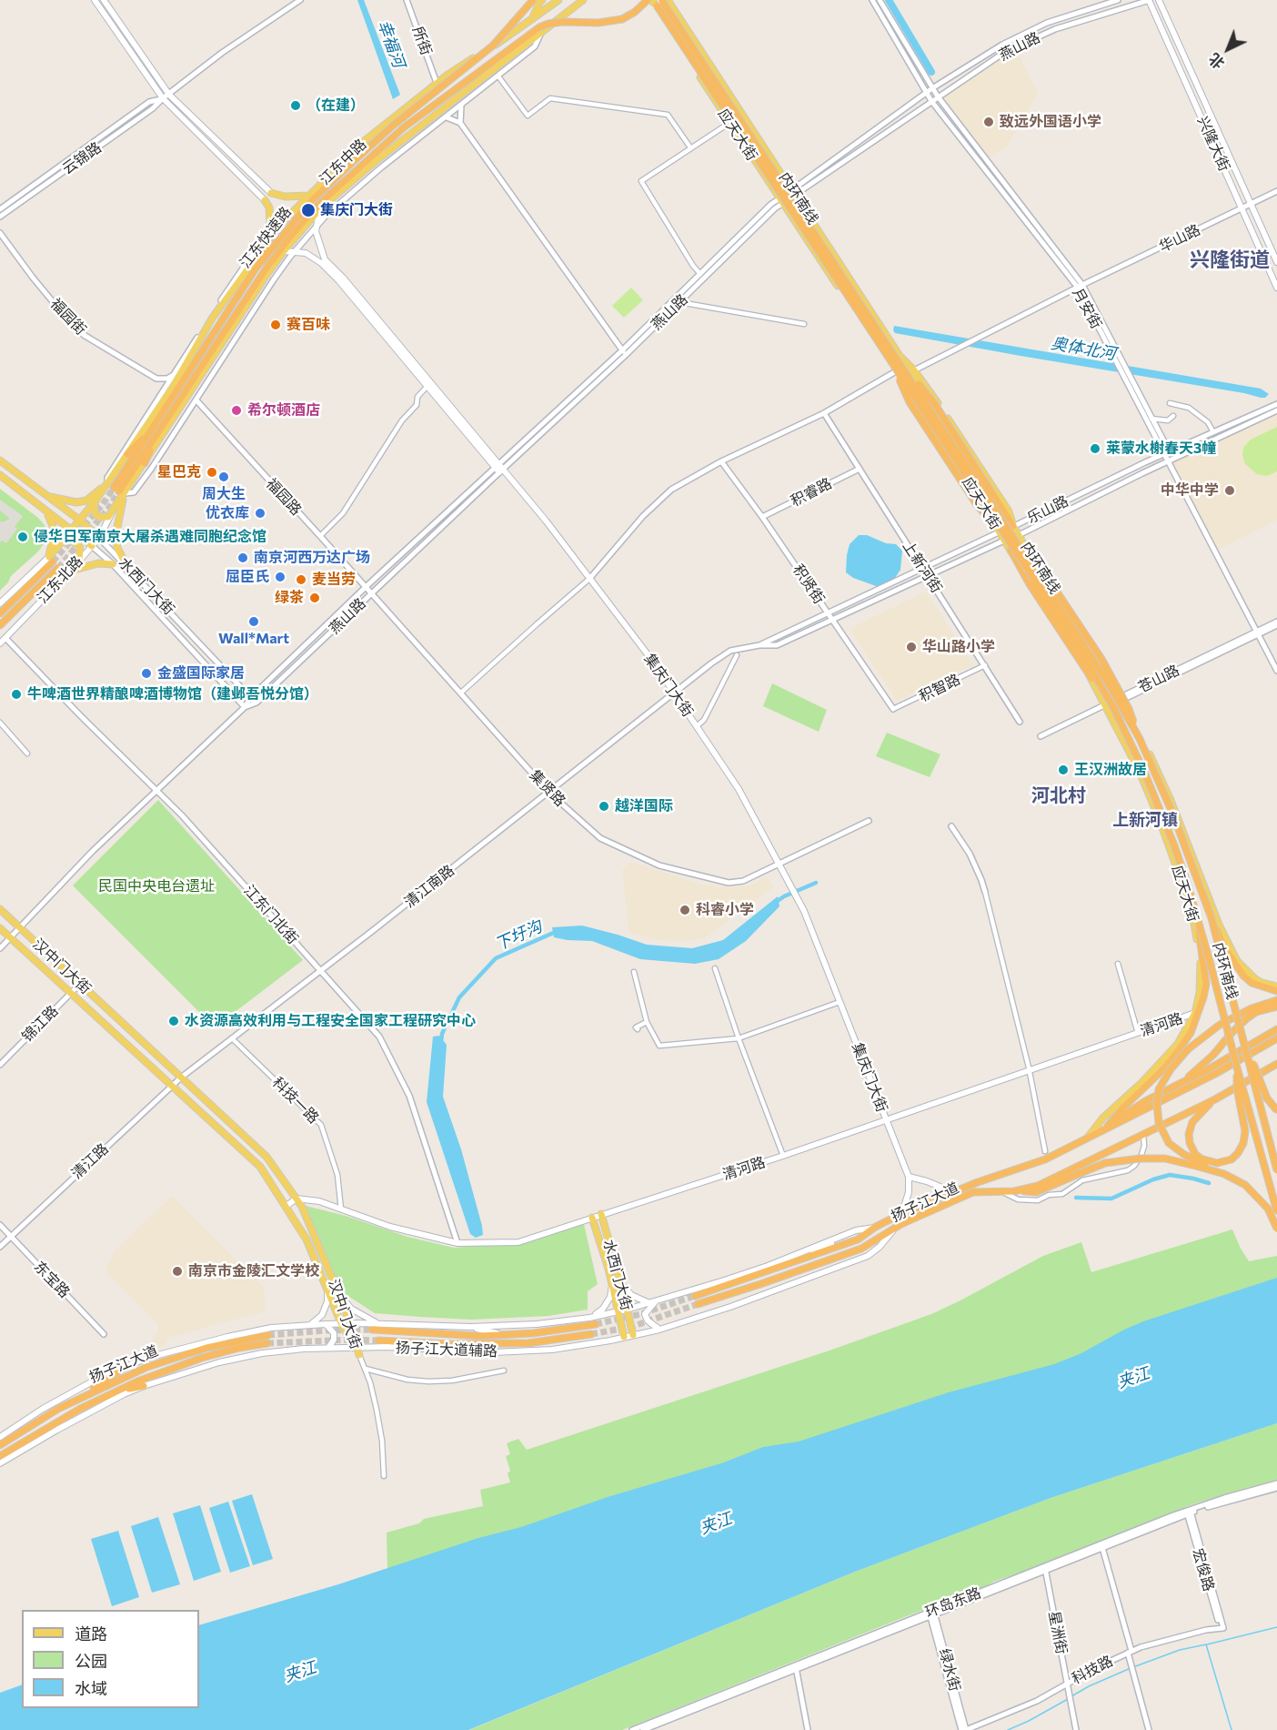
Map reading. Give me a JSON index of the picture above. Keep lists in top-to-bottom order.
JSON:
{
  "streets": {
    "highway": ["内环南线", "江东快速路", "扬子江大道"],
    "main road": [
      "应天大街",
      "兴隆大街",
      "江东中路",
      "江东北路",
      "水西门大街",
      "集庆门大街",
      "汉中门大街",
      "清河路",
      "扬子江大道辅路"
    ],
    "street": [
      "所街",
      "燕山路",
      "云锦路",
      "华山路",
      "月安街",
      "福园街",
      "积睿路",
      "福园路",
      "乐山路",
      "上新河街",
      "积贤街",
      "苍山路",
      "积智路",
      "集贤路",
      "清江南路",
      "江东门北街",
      "锦江路",
      "科技一路",
      "清江路",
      "东宝路",
      "宏俊路",
      "环岛东路",
      "星洲街",
      "绿水街",
      "科技路"
    ]
  },
  "crossings": [
    ["所街", "江东中路"],
    ["燕山路", "应天大街"],
    ["燕山路", "兴隆大街"],
    ["燕山路", "月安街"],
    ["燕山路", "福园路"],
    ["燕山路", "水西门大街"],
    ["燕山路", "集庆门大街"],
    ["燕山路", "集贤路"],
    ["燕山路", "江东门北街"],
    ["燕山路", "汉中门大街"],
    ["应天大街", "内环南线"],
    ["应天大街", "华山路"],
    ["应天大街", "乐山路"],
    ["应天大街", "苍山路"],
    ["应天大街", "清河路"],
    ["应天大街", "扬子江大道"],
    ["兴隆大街", "华山路"],
    ["江东中路", "江东快速路"],
    ["江东中路", "福园路"],
    ["江东中路", "江东北路"],
    ["江东中路", "水西门大街"],
    ["华山路", "月安街"],
    ["积睿路", "上新河街"],
    ["积睿路", "积贤街"],
    ["福园路", "集贤路"],
    ["乐山路", "上新河街"],
    ["乐山路", "积贤街"],
    ["乐山路", "集庆门大街"],
    ["乐山路", "清江南路"],
    ["上新河街", "积智路"],
    ["江东北路", "水西门大街"],
    ["江东北路", "江东门北街"],
    ["积贤街", "积智路"],
    ["水西门大街", "清河路"],
    ["水西门大街", "扬子江大道辅路"],
    ["集庆门大街", "集贤路"],
    ["集庆门大街", "清江南路"],
    ["集庆门大街", "清河路"],
    ["集贤路", "清江南路"],
    ["清江南路", "江东门北街"],
    ["清江南路", "汉中门大街"],
    ["清江南路", "科技一路"],
    ["清江南路", "清江路"],
    ["江东门北街", "清河路"],
    ["汉中门大街", "锦江路"],
    ["汉中门大街", "清河路"],
    ["汉中门大街", "清江路"],
    ["汉中门大街", "扬子江大道辅路"],
    ["清河路", "科技一路"],
    ["清江路", "东宝路"],
    ["扬子江大道", "扬子江大道辅路"],
    ["宏俊路", "环岛东路"],
    ["宏俊路", "科技路"],
    ["环岛东路", "星洲街"],
    ["环岛东路", "绿水街"],
    ["星洲街", "科技路"],
    ["绿水街", "科技路"]
  ],
  "districts": ["兴隆街道", "河北村", "上新河镇"],
  "water": [
    "幸福河",
    "奥体北河",
    "下圩沟",
    "夹江"
  ],
  "parks": ["民国中央电台遗址"],
  "places": [
    "（在建）",
    "致远外国语小学",
    "集庆门大街",
    "赛百味",
    "希尔顿酒店",
    "莱蒙水榭春天3幢",
    "星巴克",
    "周大生",
    "中华中学",
    "优衣库",
    "侵华日军南京大屠杀遇难同胞纪念馆",
    "南京河西万达广场",
    "屈臣氏",
    "麦当劳",
    "绿茶",
    "Wall*Mart",
    "华山路小学",
    "金盛国际家居",
    "牛啤酒世界精酿啤酒博物馆（建邺吾悦分馆）",
    "王汉洲故居",
    "越洋国际",
    "科睿小学",
    "水资源高效利用与工程安全国家工程研究中心",
    "南京市金陵汇文学校"
  ],
  "legend": ["道路", "公园", "水域"],
  "north": "bottom left"
}
